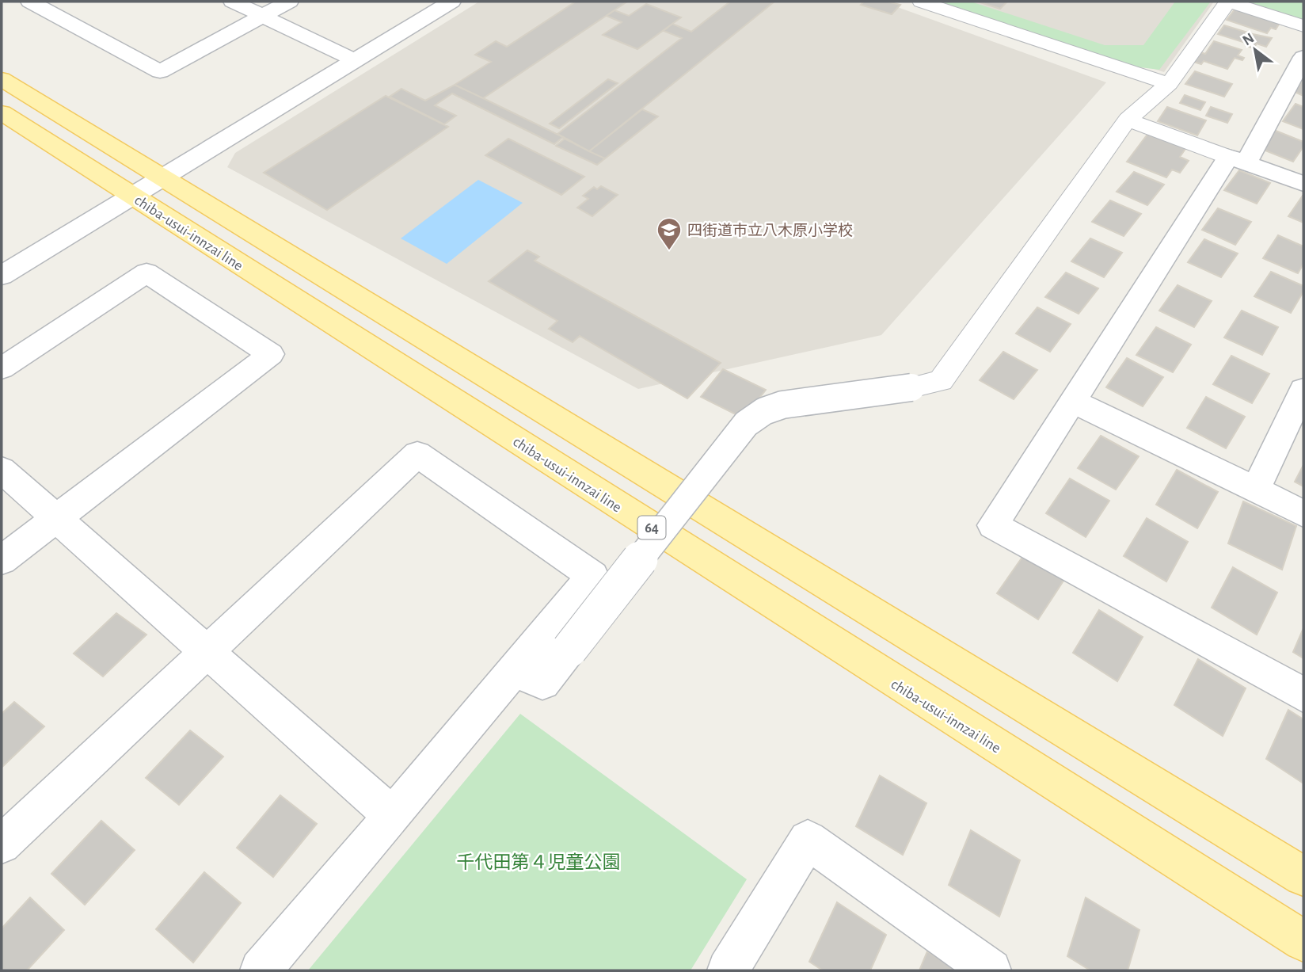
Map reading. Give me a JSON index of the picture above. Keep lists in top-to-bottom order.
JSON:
{
  "streets": {
    "main road": ["chiba-usui-innzai line", "64"]
  },
  "parks": ["千代田第４児童公園"],
  "places": {
    "school or university": ["四街道市立八木原小学校"]
  },
  "north": "top left"
}
